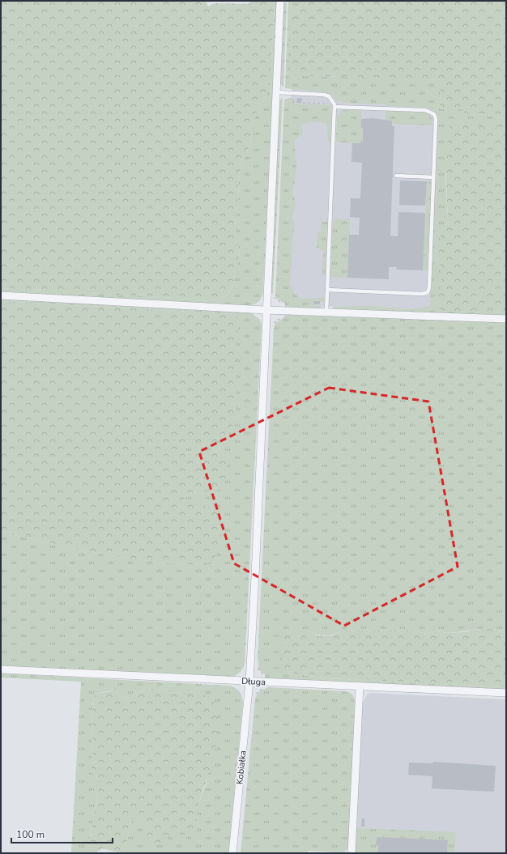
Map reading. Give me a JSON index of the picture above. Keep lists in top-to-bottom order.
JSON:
{
  "streets": {
    "street": ["Długa", "Kobiałka"]
  },
  "crossings": [
    ["Długa", "Kobiałka"]
  ],
  "scale_bar": "100 m"
}
